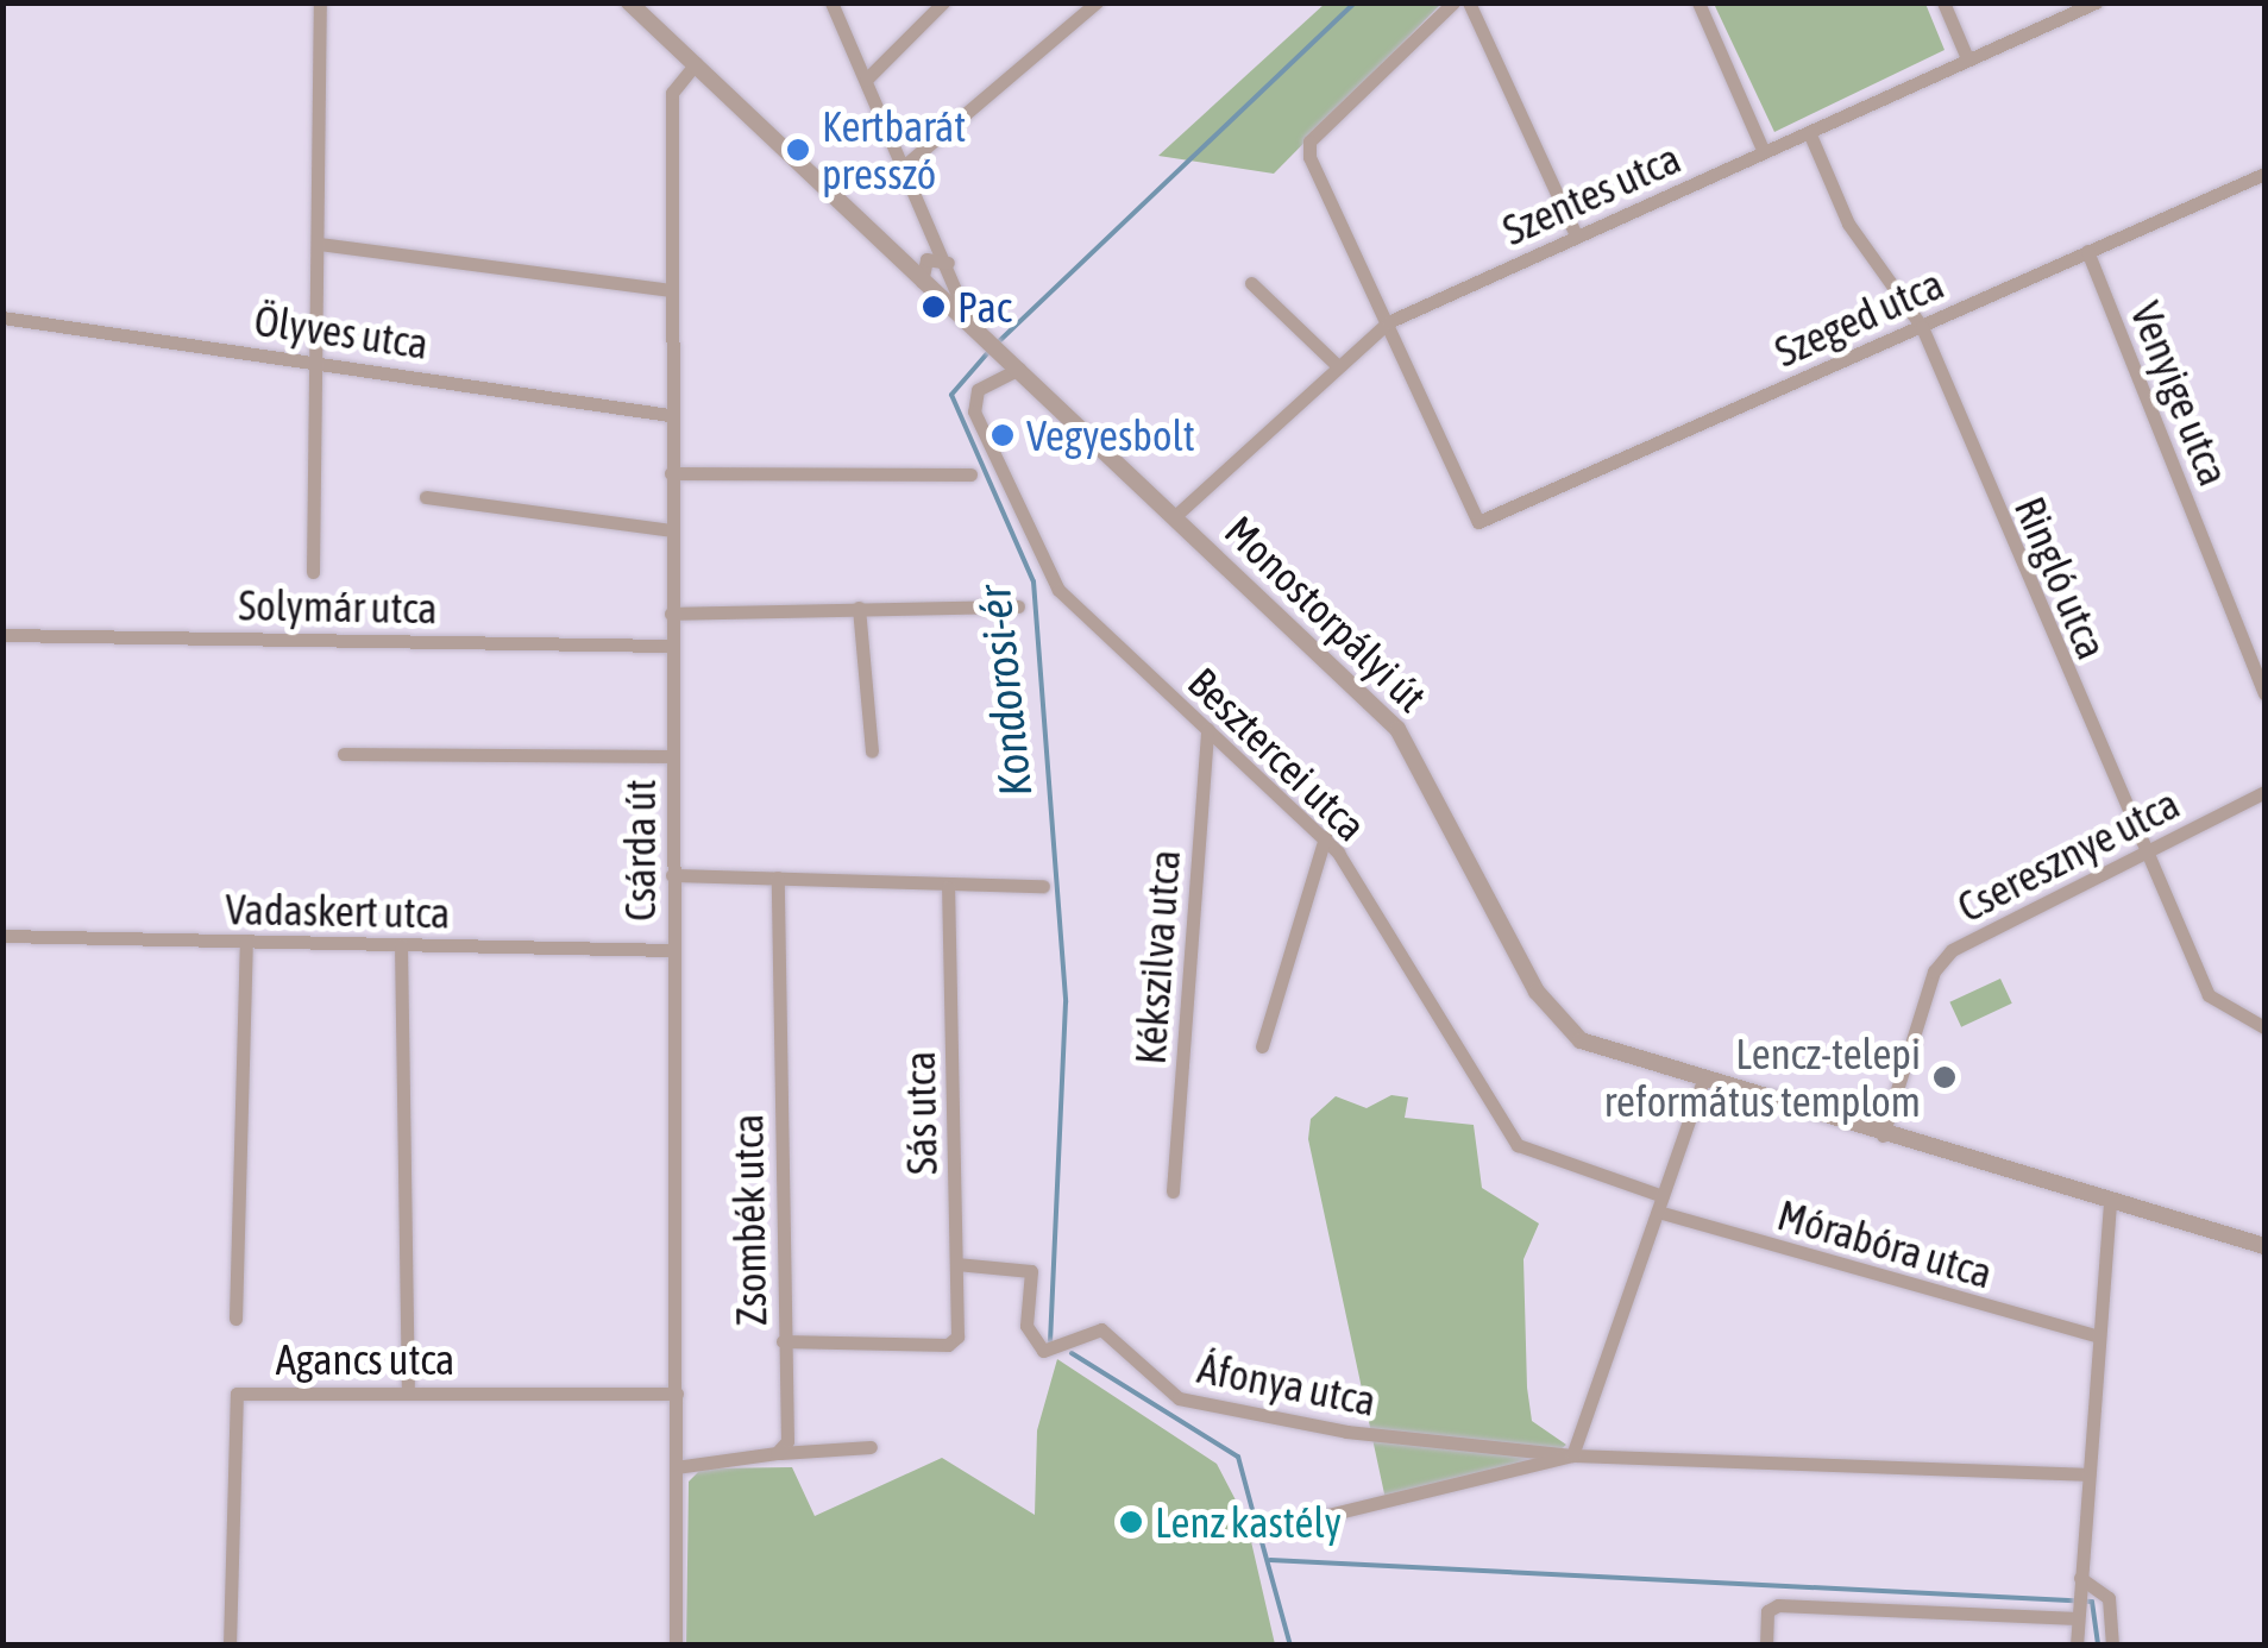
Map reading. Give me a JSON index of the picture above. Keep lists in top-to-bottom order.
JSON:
{
  "streets": {
    "street": [
      "Szentes utca",
      "Szeged utca",
      "Ölyves utca",
      "Venyige utca",
      "Ringló utca",
      "Solymár utca",
      "Monostorpályi út",
      "Besztercei utca",
      "Csárda út",
      "Cseresznye utca",
      "Vadaskert utca",
      "Kékszilva utca",
      "Sás utca",
      "Zsombék utca",
      "Mórabóra utca",
      "Agancs utca",
      "Áfonya utca"
    ]
  },
  "crossings": [
    ["Szentes utca", "Szeged utca"],
    ["Szentes utca", "Monostorpályi út"],
    ["Szeged utca", "Venyige utca"],
    ["Szeged utca", "Ringló utca"],
    ["Ölyves utca", "Csárda út"],
    ["Ringló utca", "Cseresznye utca"],
    ["Solymár utca", "Csárda út"],
    ["Monostorpályi út", "Besztercei utca"],
    ["Monostorpályi út", "Csárda út"],
    ["Monostorpályi út", "Cseresznye utca"],
    ["Besztercei utca", "Kékszilva utca"],
    ["Besztercei utca", "Mórabóra utca"],
    ["Csárda út", "Vadaskert utca"],
    ["Csárda út", "Agancs utca"],
    ["Sás utca", "Zsombék utca"],
    ["Sás utca", "Áfonya utca"]
  ],
  "water": ["Kondorosi-ér"],
  "places": [
    "Kertbarát presszó",
    "Pac",
    "Vegyesbolt",
    "Lencz-telepi református templom",
    "Lenz kastély"
  ]
}
